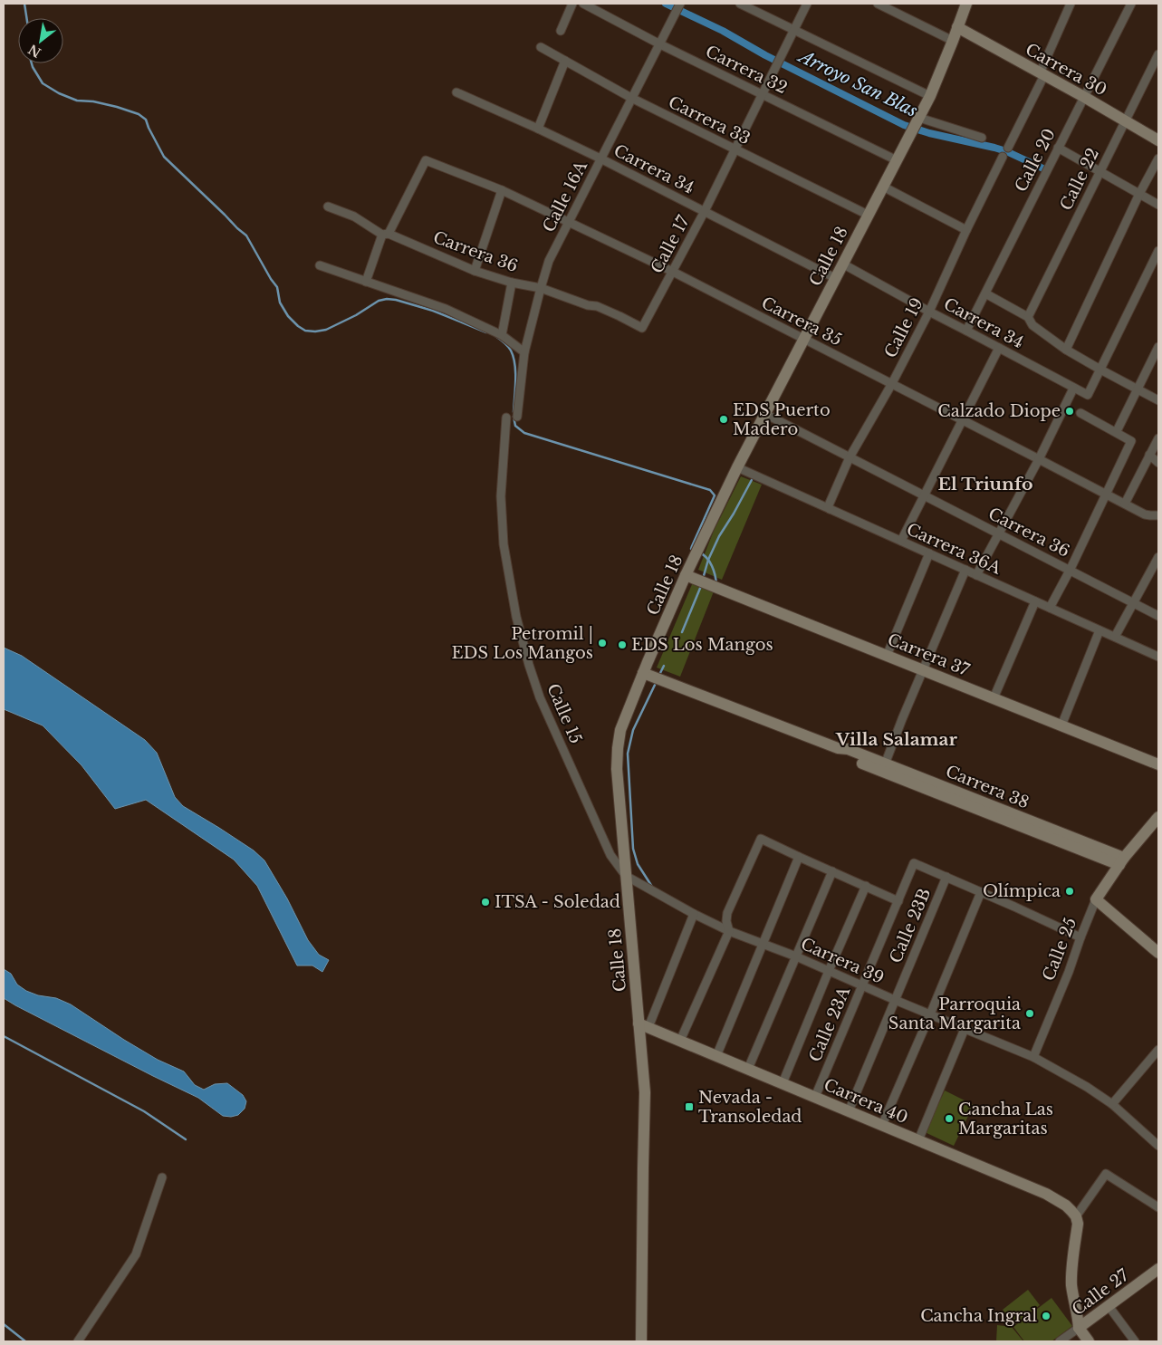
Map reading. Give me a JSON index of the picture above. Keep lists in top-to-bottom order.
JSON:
{
  "streets": {
    "street": [
      "Carrera 32",
      "Carrera 30",
      "Carrera 33",
      "Calle 20",
      "Carrera 34",
      "Calle 22",
      "Calle 16A",
      "Calle 17",
      "Carrera 36",
      "Calle 18",
      "Carrera 35",
      "Calle 19",
      "Carrera 36A",
      "Carrera 37",
      "Calle 15",
      "Carrera 38",
      "Calle 23B",
      "Calle 25",
      "Carrera 39",
      "Calle 23A",
      "Carrera 40",
      "Calle 27"
    ]
  },
  "crossings": [
    ["Carrera 32", "Calle 16A"],
    ["Carrera 32", "Calle 17"],
    ["Carrera 32", "Calle 18"],
    ["Carrera 30", "Calle 20"],
    ["Carrera 30", "Calle 22"],
    ["Carrera 30", "Calle 18"],
    ["Carrera 33", "Calle 16A"],
    ["Carrera 33", "Calle 17"],
    ["Carrera 33", "Calle 18"],
    ["Calle 20", "Carrera 34"],
    ["Carrera 34", "Calle 16A"],
    ["Carrera 34", "Calle 17"],
    ["Carrera 34", "Calle 18"],
    ["Carrera 34", "Calle 19"],
    ["Calle 16A", "Carrera 36"],
    ["Calle 16A", "Carrera 35"],
    ["Calle 17", "Carrera 36"],
    ["Calle 17", "Carrera 35"],
    ["Carrera 36", "Calle 18"],
    ["Carrera 36", "Carrera 35"],
    ["Carrera 36", "Calle 19"],
    ["Calle 18", "Carrera 35"],
    ["Calle 18", "Carrera 36A"],
    ["Calle 18", "Carrera 37"],
    ["Calle 18", "Calle 15"],
    ["Calle 18", "Carrera 38"],
    ["Calle 18", "Carrera 39"],
    ["Calle 18", "Carrera 40"],
    ["Carrera 35", "Calle 19"],
    ["Calle 19", "Carrera 36A"],
    ["Calle 15", "Carrera 39"],
    ["Carrera 38", "Calle 25"],
    ["Calle 23B", "Carrera 39"],
    ["Calle 23B", "Calle 23A"],
    ["Calle 23B", "Carrera 40"],
    ["Calle 25", "Carrera 39"],
    ["Carrera 39", "Calle 23A"],
    ["Calle 23A", "Carrera 40"]
  ],
  "districts": ["El Triunfo", "Villa Salamar"],
  "water": ["Arroyo San Blas"],
  "places": {
    "other": [
      "Calzado Diope",
      "EDS Puerto Madero",
      "Petromil | EDS Los Mangos",
      "EDS Los Mangos",
      "Olímpica",
      "ITSA - Soledad",
      "Parroquia Santa Margarita",
      "Cancha Las Margaritas",
      "Cancha Ingral"
    ],
    "transit": ["Nevada - Transoledad"]
  },
  "north": "bottom left"
}
